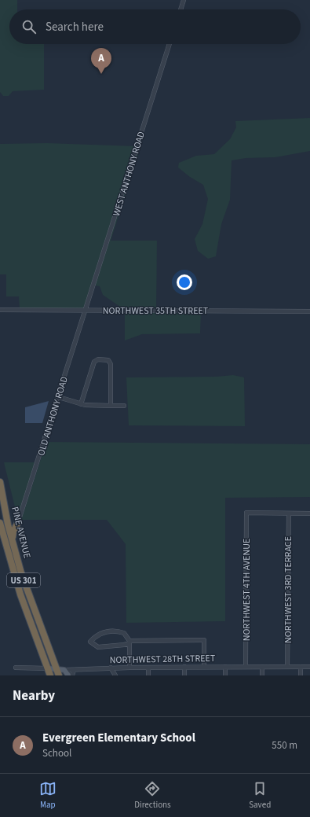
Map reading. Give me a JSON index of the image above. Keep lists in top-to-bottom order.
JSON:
{
  "streets": {
    "highway": ["PINE AVENUE", "US 301"],
    "main road": ["NORTHWEST 28TH STREET"],
    "street": [
      "WEST ANTHONY ROAD",
      "NORTHWEST 35TH STREET",
      "OLD ANTHONY ROAD",
      "NORTHWEST 4TH AVENUE",
      "NORTHWEST 3RD TERRACE"
    ]
  },
  "crossings": [
    ["WEST ANTHONY ROAD", "NORTHWEST 35TH STREET"],
    ["WEST ANTHONY ROAD", "OLD ANTHONY ROAD"],
    ["NORTHWEST 35TH STREET", "OLD ANTHONY ROAD"],
    ["PINE AVENUE", "NORTHWEST 28TH STREET"],
    ["NORTHWEST 4TH AVENUE", "NORTHWEST 3RD TERRACE"],
    ["NORTHWEST 4TH AVENUE", "NORTHWEST 28TH STREET"],
    ["NORTHWEST 3RD TERRACE", "NORTHWEST 28TH STREET"]
  ],
  "page": {
    "search": "Search here",
    "pins": "A",
    "heading": "Nearby",
    "list": [
      {
        "mark": "A",
        "name": "Evergreen Elementary School",
        "note": "School",
        "value": "550 m"
      }
    ],
    "nav": ["Map", "Directions", "Saved"]
  }
}
